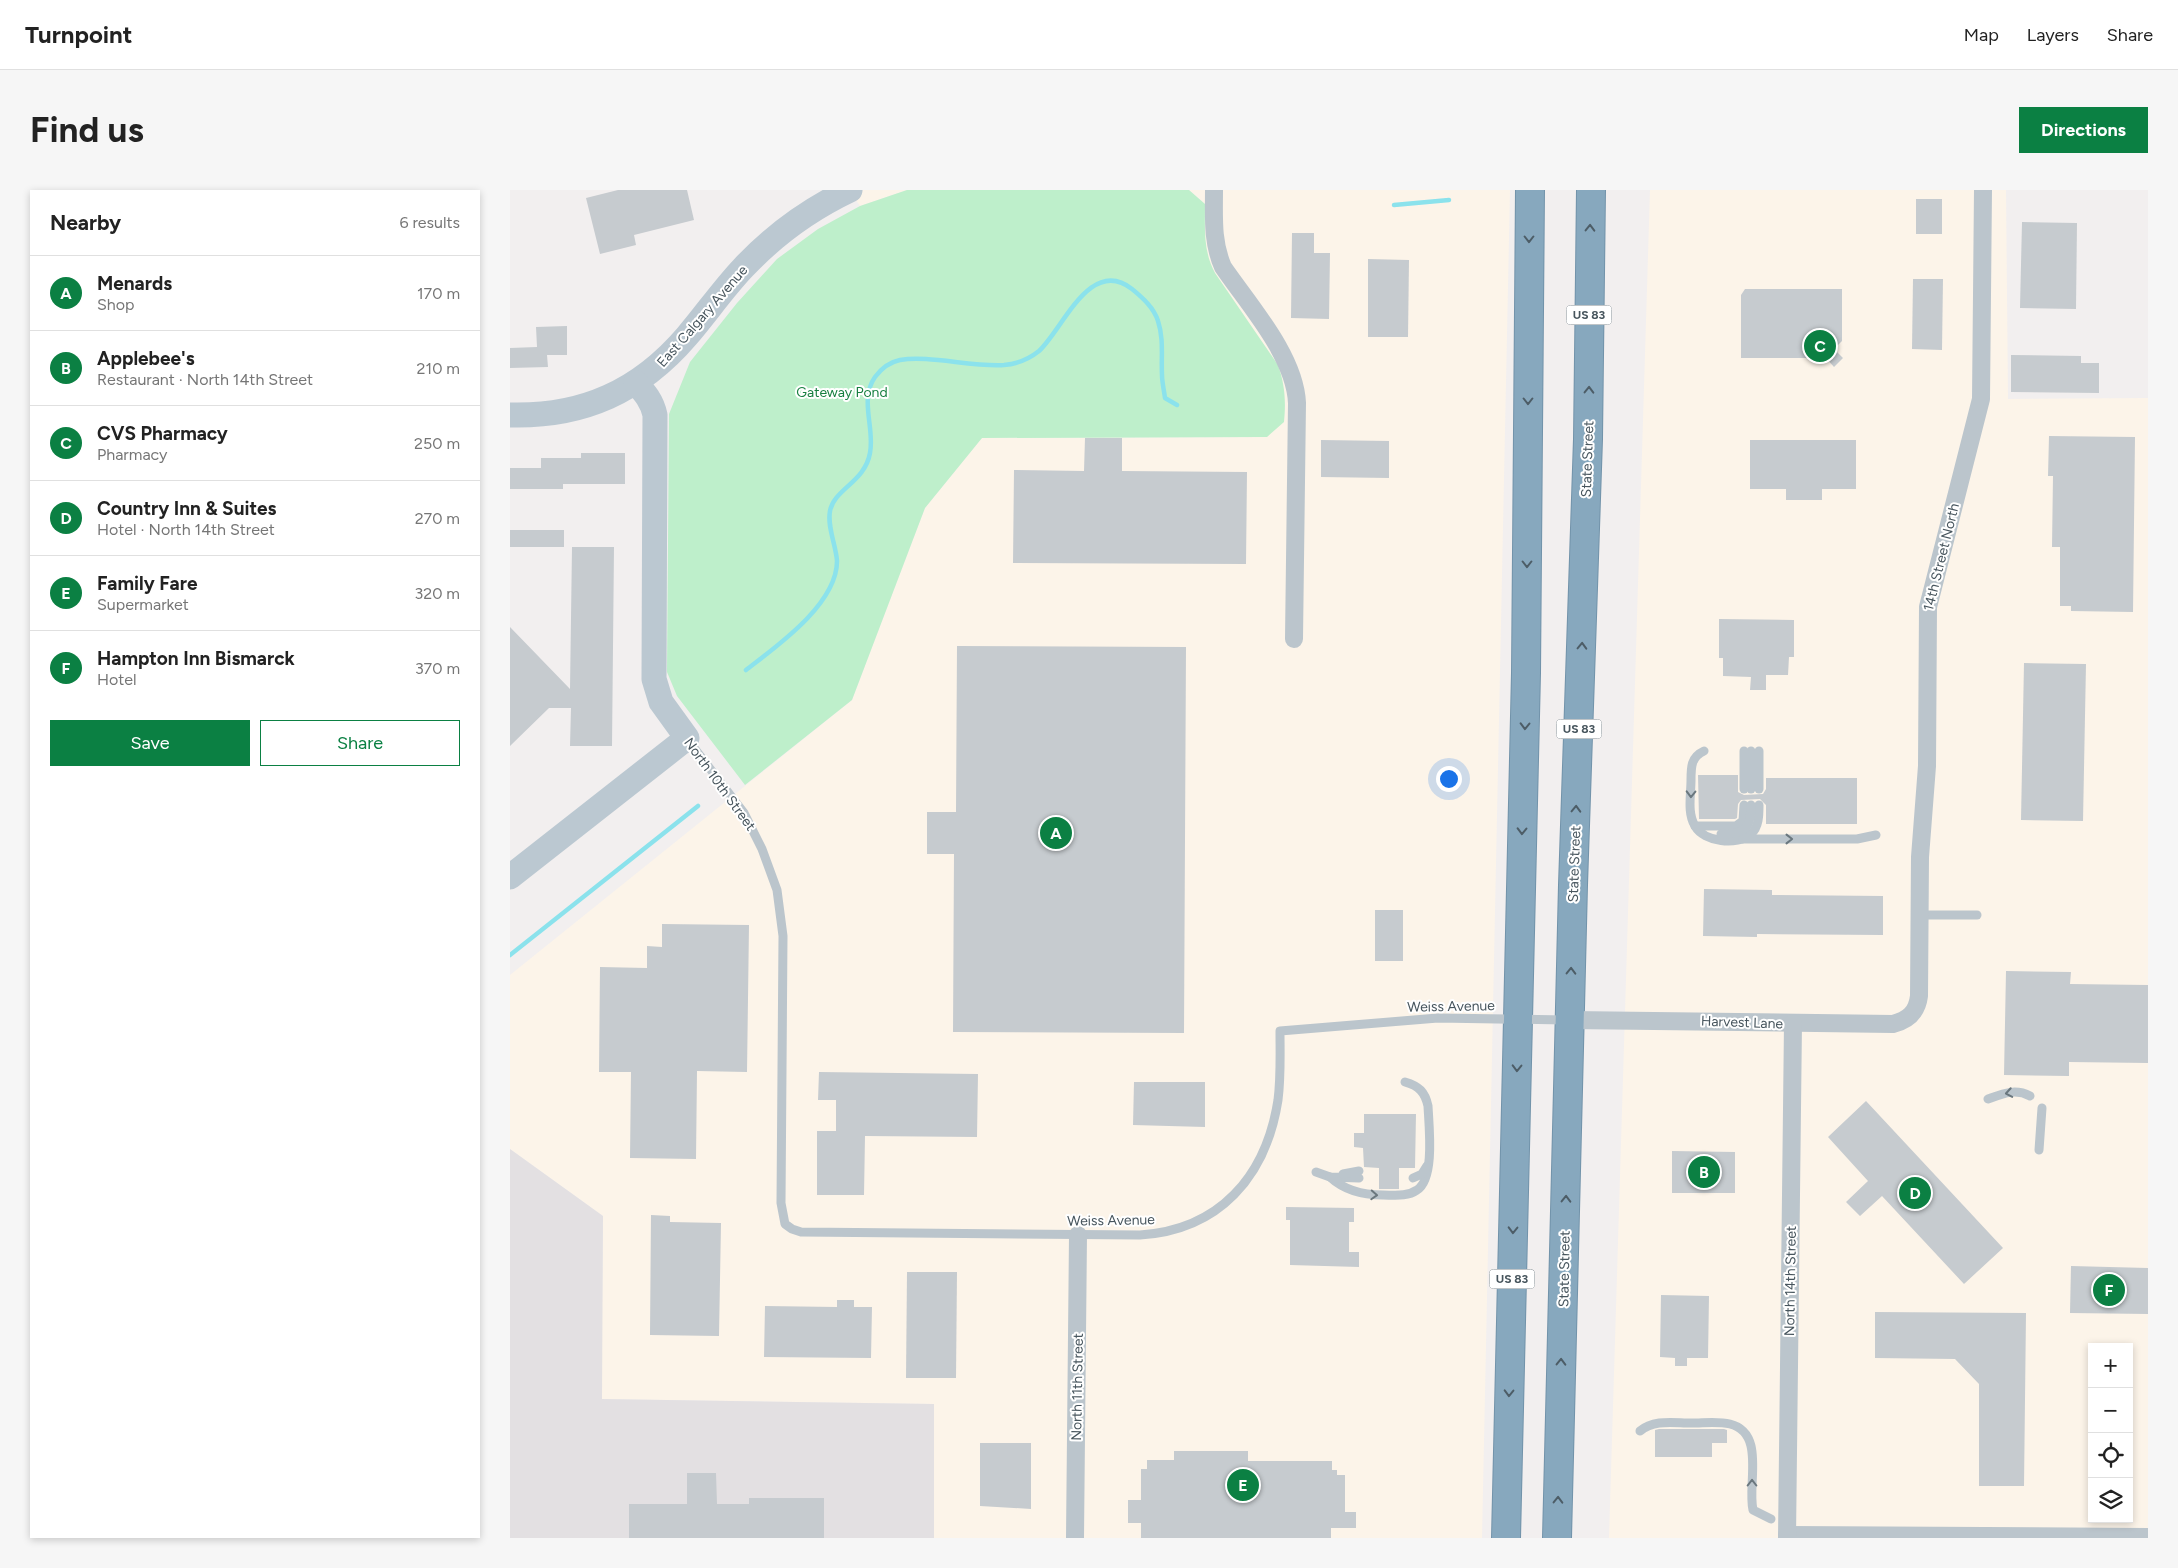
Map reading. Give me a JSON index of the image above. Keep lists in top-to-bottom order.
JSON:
{
  "streets": {
    "highway": ["US 83", "State Street"],
    "street": [
      "East Calgary Avenue",
      "14th Street North",
      "North 10th Street",
      "Harvest Lane",
      "North 14th Street",
      "North 11th Street"
    ],
    "lane": ["Weiss Avenue"]
  },
  "crossings": [
    ["US 83", "Weiss Avenue"],
    ["East Calgary Avenue", "North 10th Street"],
    ["State Street", "Weiss Avenue"],
    ["State Street", "Harvest Lane"],
    ["14th Street North", "Harvest Lane"],
    ["North 10th Street", "Weiss Avenue"],
    ["Weiss Avenue", "Harvest Lane"],
    ["Weiss Avenue", "North 11th Street"],
    ["Harvest Lane", "North 14th Street"]
  ],
  "parks": ["Gateway Pond"],
  "page": {
    "header": "Turnpoint",
    "nav": ["Map", "Layers", "Share"],
    "buttons": [
      "Directions",
      ["Save", "Share"]
    ],
    "title": "Find us",
    "heading": ["Nearby", "6 results"],
    "list": [
      {
        "mark": "A",
        "name": "Menards",
        "note": "Shop",
        "value": "170 m"
      },
      {
        "mark": "B",
        "name": "Applebee's",
        "note": "Restaurant · North 14th Street",
        "value": "210 m"
      },
      {
        "mark": "C",
        "name": "CVS Pharmacy",
        "note": "Pharmacy",
        "value": "250 m"
      },
      {
        "mark": "D",
        "name": "Country Inn & Suites",
        "note": "Hotel · North 14th Street",
        "value": "270 m"
      },
      {
        "mark": "E",
        "name": "Family Fare",
        "note": "Supermarket",
        "value": "320 m"
      },
      {
        "mark": "F",
        "name": "Hampton Inn Bismarck",
        "note": "Hotel",
        "value": "370 m"
      }
    ],
    "pins": [
      "C",
      "A",
      "B",
      "D",
      "F",
      "E"
    ],
    "map_buttons": ["+", "−"]
  }
}
